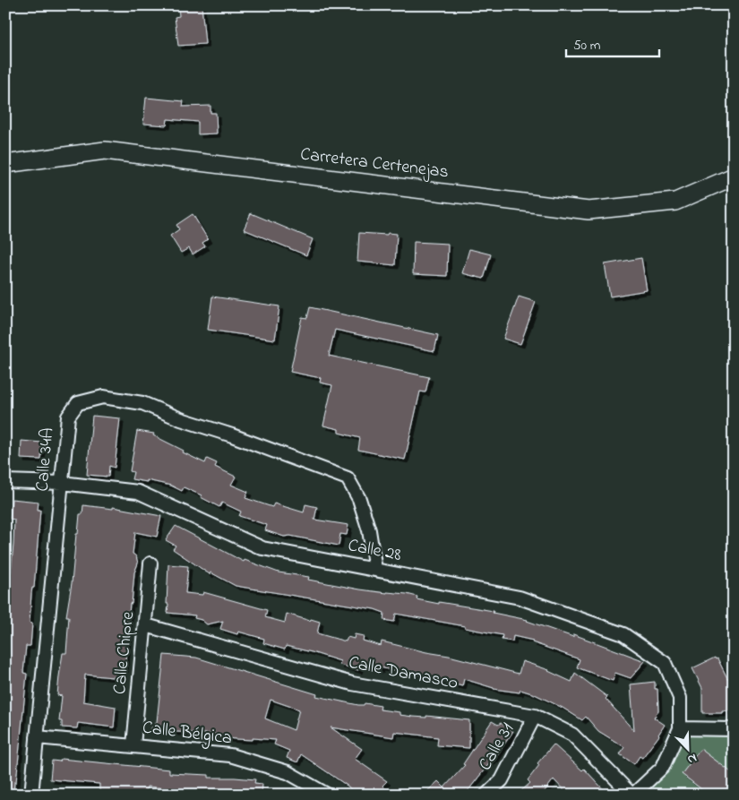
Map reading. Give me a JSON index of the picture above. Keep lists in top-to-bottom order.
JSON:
{
  "streets": {
    "main road": ["Carretera Certenejas"],
    "street": [
      "Calle 34A",
      "Calle 28",
      "Calle Chipre",
      "Calle Damasco",
      "Calle Bélgica",
      "Calle 31"
    ]
  },
  "crossings": [
    ["Calle 34A", "Calle 28"],
    ["Calle 34A", "Calle Bélgica"],
    ["Calle Chipre", "Calle Damasco"],
    ["Calle Chipre", "Calle Bélgica"],
    ["Calle Damasco", "Calle 31"]
  ],
  "scale_bar": "50 m",
  "north": "bottom right"
}
